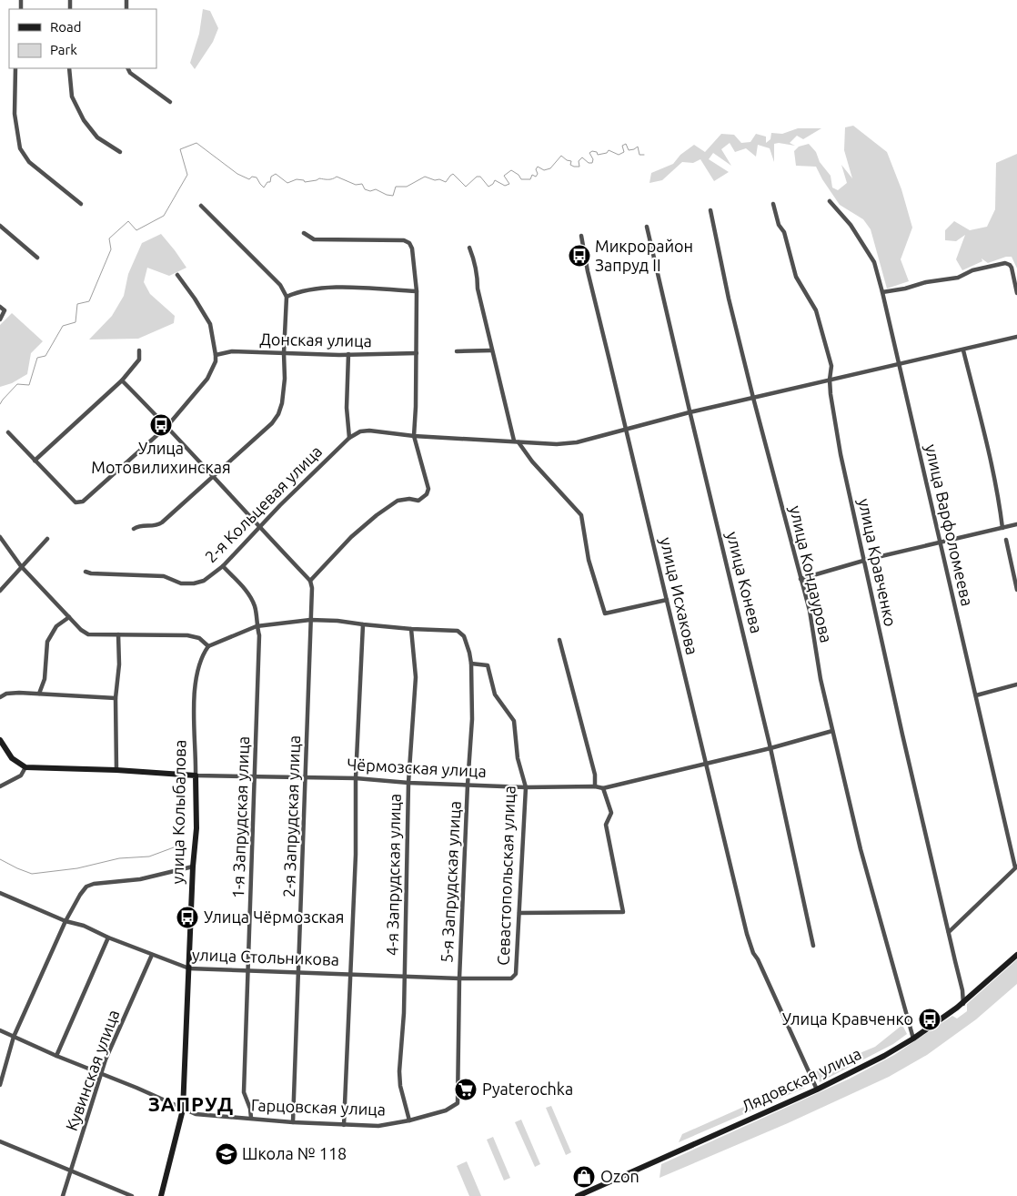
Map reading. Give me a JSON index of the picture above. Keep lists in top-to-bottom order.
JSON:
{
  "streets": {
    "street": [
      "Донская улица",
      "2-я Кольцевая улица",
      "улица Варфоломеева",
      "улица Кравченко",
      "улица Кондаурова",
      "улица Конева",
      "улица Исхакова",
      "Чёрмозская улица",
      "улица Колыбалова",
      "2-я Запрудская улица",
      "1-я Запрудская улица",
      "4-я Запрудская улица",
      "Севастопольская улица",
      "5-я Запрудская улица",
      "улица Стольникова",
      "Кувинская улица",
      "Лядовская улица",
      "Гарцовская улица"
    ]
  },
  "crossings": [
    ["2-я Кольцевая улица", "1-я Запрудская улица"],
    ["улица Кравченко", "Лядовская улица"],
    ["улица Кондаурова", "Чёрмозская улица"],
    ["улица Кондаурова", "Лядовская улица"],
    ["улица Конева", "Чёрмозская улица"],
    ["улица Исхакова", "Чёрмозская улица"],
    ["улица Исхакова", "Лядовская улица"],
    ["Чёрмозская улица", "улица Колыбалова"],
    ["Чёрмозская улица", "2-я Запрудская улица"],
    ["Чёрмозская улица", "1-я Запрудская улица"],
    ["Чёрмозская улица", "4-я Запрудская улица"],
    ["Чёрмозская улица", "Севастопольская улица"],
    ["Чёрмозская улица", "5-я Запрудская улица"],
    ["улица Колыбалова", "улица Стольникова"],
    ["улица Колыбалова", "Гарцовская улица"],
    ["2-я Запрудская улица", "улица Стольникова"],
    ["2-я Запрудская улица", "Гарцовская улица"],
    ["1-я Запрудская улица", "улица Стольникова"],
    ["1-я Запрудская улица", "Гарцовская улица"],
    ["4-я Запрудская улица", "5-я Запрудская улица"],
    ["4-я Запрудская улица", "улица Стольникова"],
    ["4-я Запрудская улица", "Гарцовская улица"],
    ["Севастопольская улица", "5-я Запрудская улица"],
    ["Севастопольская улица", "улица Стольникова"],
    ["5-я Запрудская улица", "улица Стольникова"],
    ["5-я Запрудская улица", "Гарцовская улица"],
    ["улица Стольникова", "Кувинская улица"],
    ["Кувинская улица", "Гарцовская улица"]
  ],
  "districts": ["ЗАПРУД"],
  "places": {
    "bus stop": [
      "Микрорайон Запруд II",
      "Улица Мотовилихинская",
      "Улица Чёрмозская",
      "Улица Кравченко"
    ],
    "supermarket": ["Pyaterochka"],
    "school or university": ["Школа № 118"],
    "shop": ["Ozon"]
  },
  "legend": ["Road", "Park"]
}
